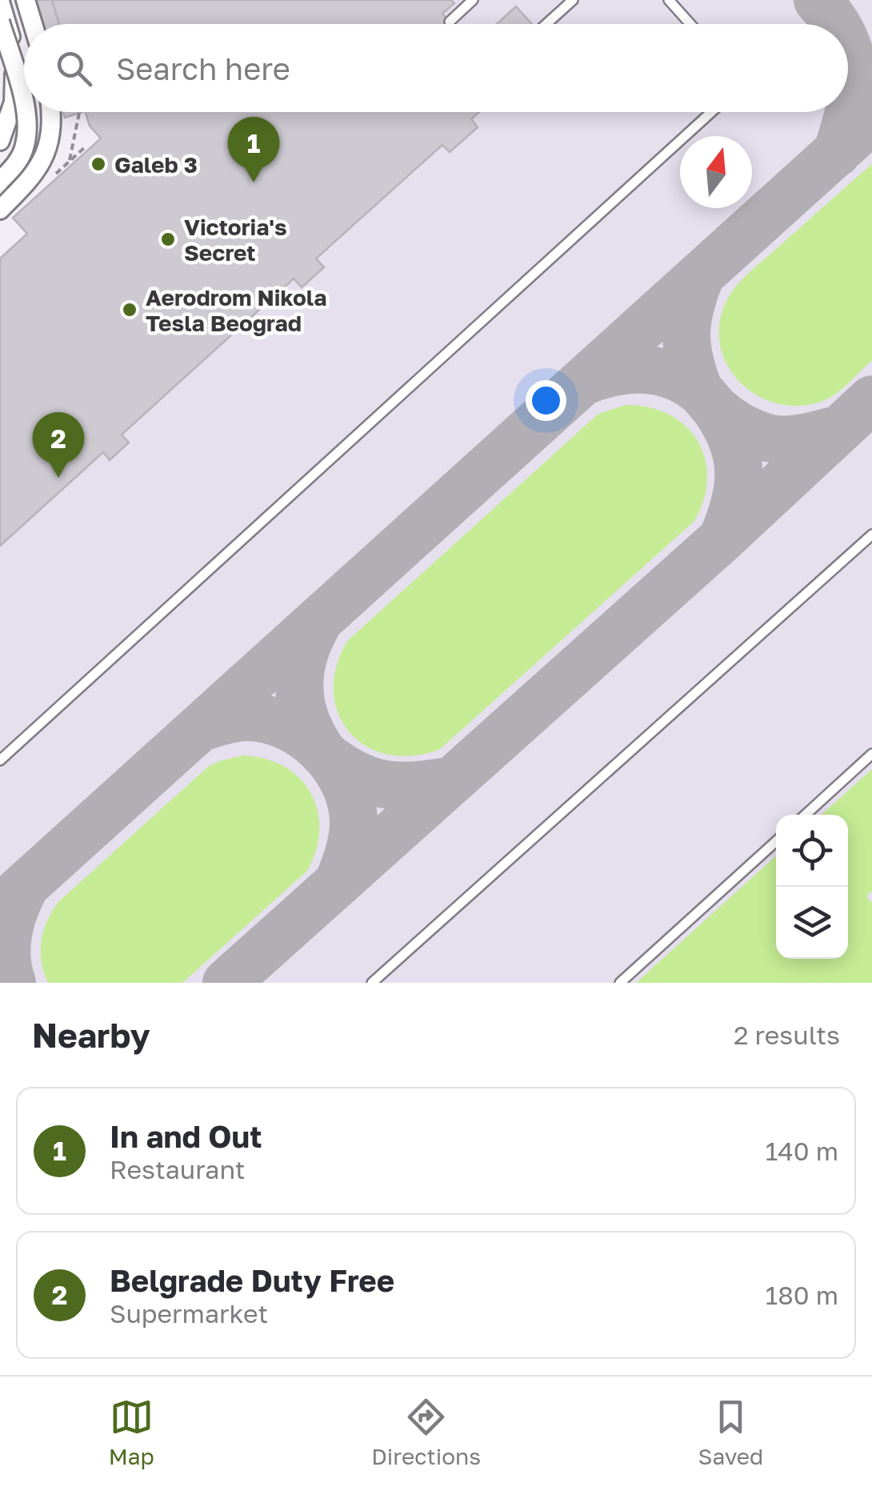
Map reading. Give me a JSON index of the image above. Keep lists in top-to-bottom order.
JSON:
{
  "places": ["Galeb 3", "Victoria's Secret", "Aerodrom Nikola Tesla Beograd"],
  "north": "top",
  "page": {
    "search": "Search here",
    "pins": ["1", "2"],
    "heading": ["Nearby", "2 results"],
    "list": [
      {
        "mark": "1",
        "name": "In and Out",
        "note": "Restaurant",
        "value": "140 m"
      },
      {
        "mark": "2",
        "name": "Belgrade Duty Free",
        "note": "Supermarket",
        "value": "180 m"
      }
    ],
    "nav": ["Map", "Directions", "Saved"]
  }
}
